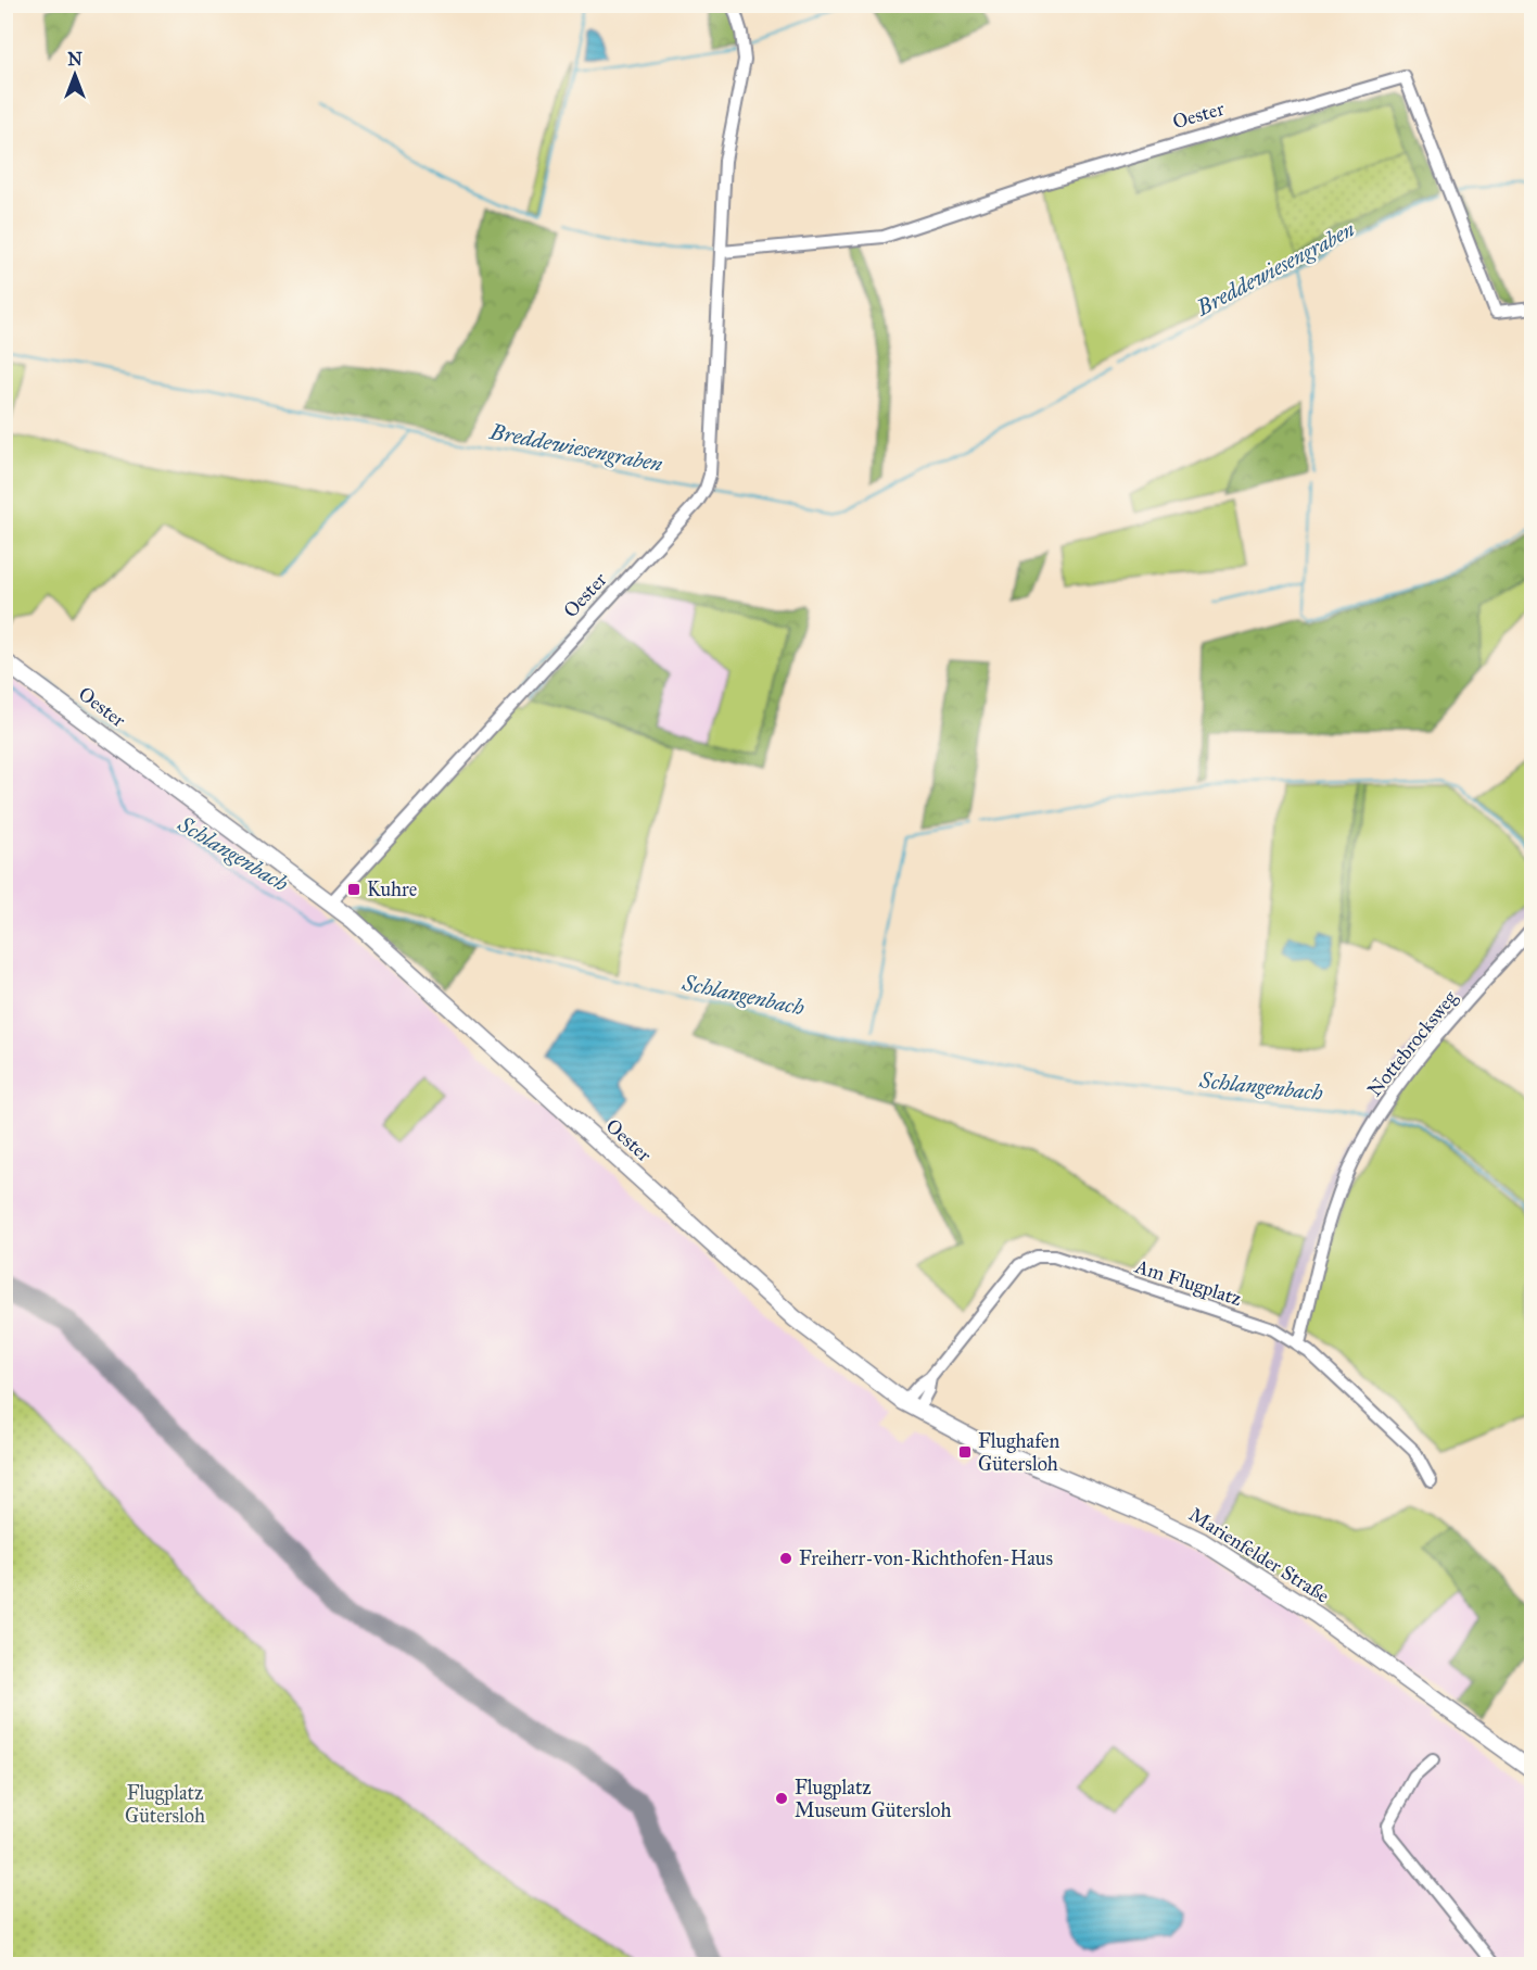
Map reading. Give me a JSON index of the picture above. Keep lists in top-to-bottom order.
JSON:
{
  "streets": {
    "main road": ["Oester", "Marienfelder Straße"],
    "street": ["Nottebrocksweg", "Am Flugplatz"]
  },
  "crossings": [
    ["Oester", "Am Flugplatz"],
    ["Oester", "Marienfelder Straße"],
    ["Nottebrocksweg", "Am Flugplatz"],
    ["Am Flugplatz", "Marienfelder Straße"]
  ],
  "water": ["Breddewiesengraben", "Schlangenbach"],
  "parks": ["Flugplatz Gütersloh"],
  "places": {
    "transit": ["Kuhre", "Flughafen Gütersloh"],
    "other": ["Freiherr-von-Richthofen-Haus", "Flugplatz Museum Gütersloh"]
  },
  "north": "top"
}
